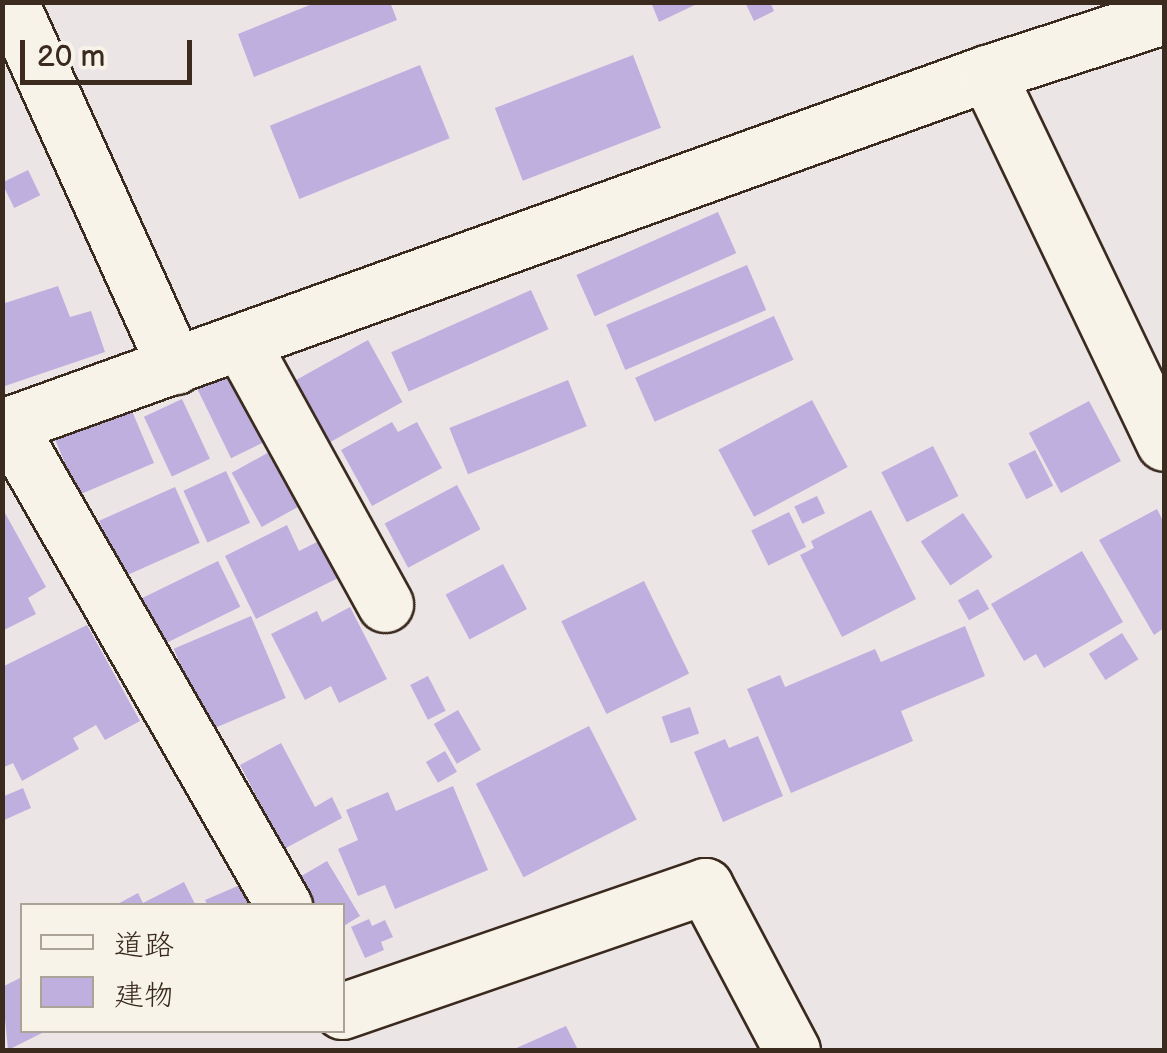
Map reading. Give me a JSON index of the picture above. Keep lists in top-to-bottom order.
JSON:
{
  "legend": ["道路", "建物"],
  "scale_bar": "20 m"
}
